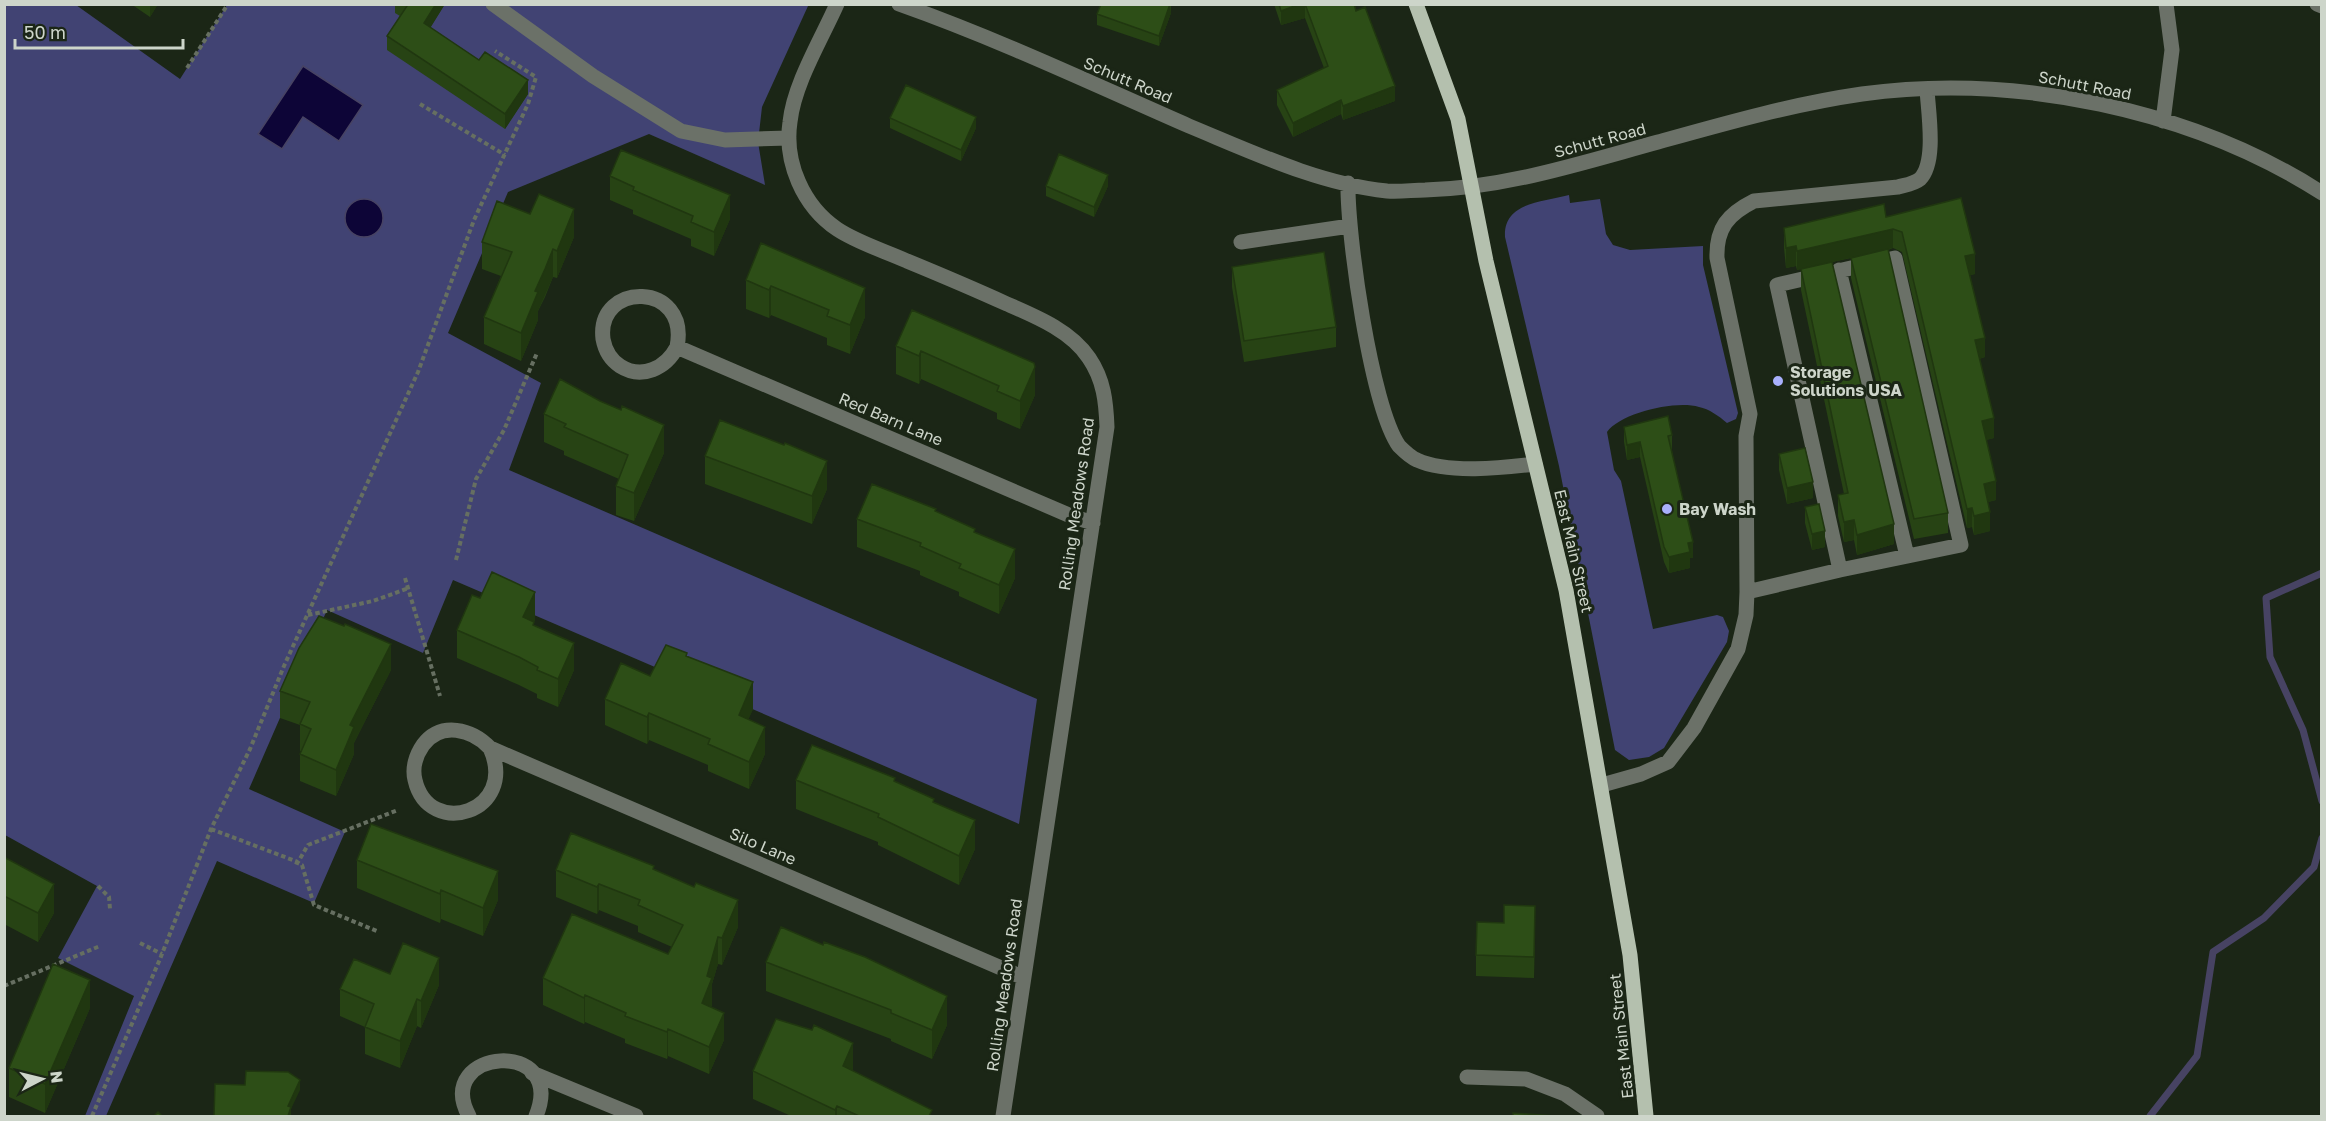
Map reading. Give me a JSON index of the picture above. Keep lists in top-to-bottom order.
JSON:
{
  "streets": {
    "main road": ["East Main Street"],
    "street": [
      "Schutt Road",
      "Red Barn Lane",
      "Rolling Meadows Road",
      "Silo Lane"
    ]
  },
  "crossings": [
    ["Schutt Road", "East Main Street"],
    ["Red Barn Lane", "Rolling Meadows Road"],
    ["Rolling Meadows Road", "Silo Lane"]
  ],
  "places": ["Storage Solutions USA", "Bay Wash"],
  "scale_bar": "50 m",
  "north": "right"
}
